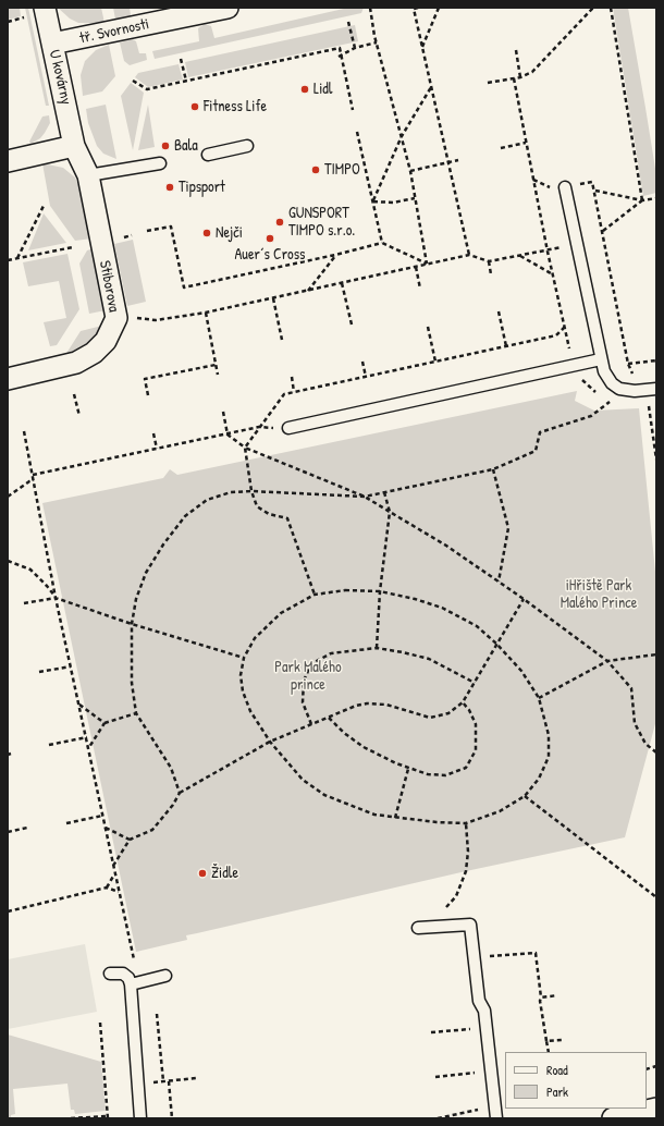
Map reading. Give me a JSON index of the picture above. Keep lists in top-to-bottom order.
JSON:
{
  "streets": {
    "street": ["tř. Svornosti", "U kovárny", "Stiborova"]
  },
  "crossings": [
    ["tř. Svornosti", "U kovárny"],
    ["U kovárny", "Stiborova"]
  ],
  "parks": ["iHřiště Park Malého Prince", "Park Malého prince"],
  "places": [
    "Lidl",
    "Fitness Life",
    "Bala",
    "TIMPO",
    "Tipsport",
    "GUNSPORT TIMPO s.r.o.",
    "Nejči",
    "Auer´s Cross",
    "Židle"
  ],
  "legend": ["Road", "Park"]
}
